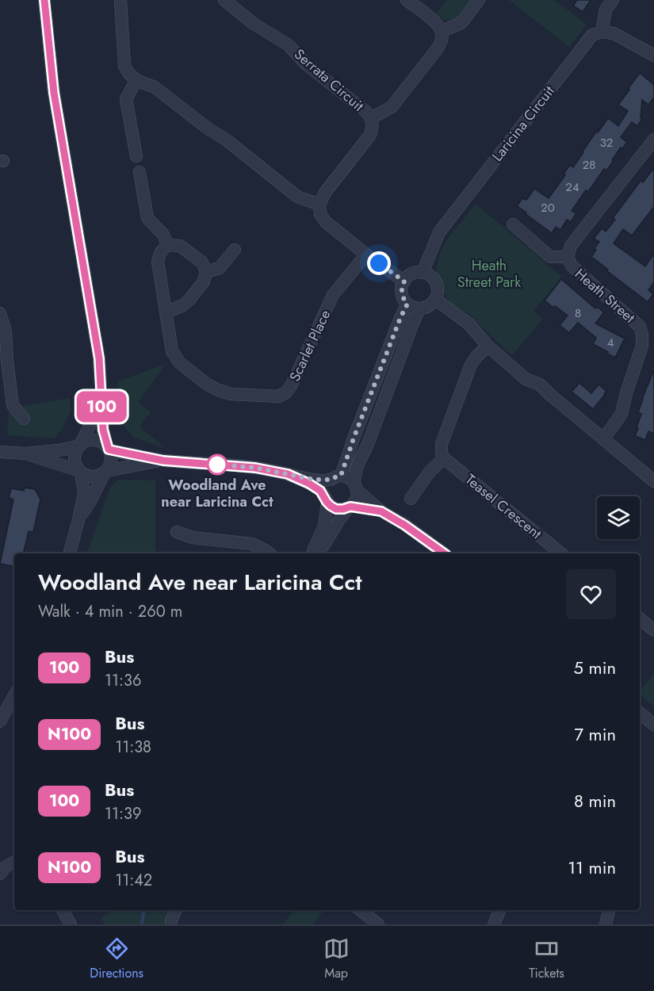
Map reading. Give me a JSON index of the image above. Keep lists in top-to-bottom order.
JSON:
{
  "streets": {
    "street": [
      "Serrata Circuit",
      "Laricina Circuit",
      "Heath Street",
      "Scarlet Place",
      "Teasel Crescent"
    ]
  },
  "parks": ["Heath Street Park"],
  "places": ["Woodland Ave near Laricina Cct"],
  "lines": ["bus line 100"],
  "house_numbers": [
    "32",
    "28",
    "24",
    "20",
    "8",
    "4"
  ],
  "page": {
    "on_map": "100",
    "heading": ["Woodland Ave near Laricina Cct", "Walk · 4 min · 260 m"],
    "list": [
      {
        "mark": "100",
        "name": "Bus",
        "note": "11:36",
        "value": "5 min"
      },
      {
        "mark": "N100",
        "name": "Bus",
        "note": "11:38",
        "value": "7 min"
      },
      {
        "mark": "100",
        "name": "Bus",
        "note": "11:39",
        "value": "8 min"
      },
      {
        "mark": "N100",
        "name": "Bus",
        "note": "11:42",
        "value": "11 min"
      }
    ],
    "tabs": ["Directions", "Map", "Tickets"]
  }
}
